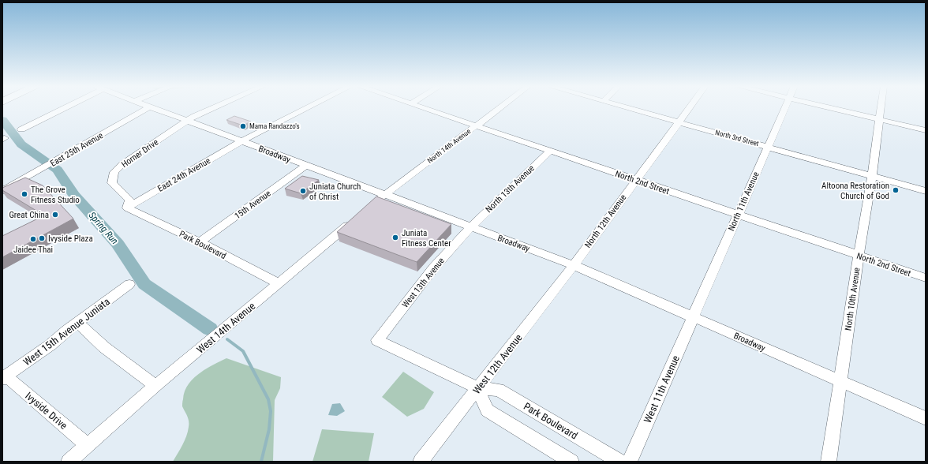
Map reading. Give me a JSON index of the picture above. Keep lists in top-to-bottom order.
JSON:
{
  "streets": {
    "street": [
      "North 3rd Street",
      "North 14th Avenue",
      "East 25th Avenue",
      "Horner Drive",
      "Broadway",
      "East 24th Avenue",
      "North 2nd Street",
      "North 13th Avenue",
      "North 11th Avenue",
      "15th Avenue",
      "North 12th Avenue",
      "Park Boulevard",
      "West 13th Avenue",
      "North 10th Avenue",
      "West 14th Avenue",
      "West 15th Avenue Juniata",
      "West 12th Avenue",
      "West 11th Avenue",
      "Ivyside Drive"
    ]
  },
  "crossings": [
    ["North 3rd Street", "North 11th Avenue"],
    ["North 3rd Street", "North 12th Avenue"],
    ["North 3rd Street", "North 10th Avenue"],
    ["North 14th Avenue", "Broadway"],
    ["North 14th Avenue", "North 2nd Street"],
    ["Horner Drive", "Broadway"],
    ["Horner Drive", "East 24th Avenue"],
    ["Horner Drive", "Park Boulevard"],
    ["Broadway", "East 24th Avenue"],
    ["Broadway", "North 13th Avenue"],
    ["Broadway", "North 11th Avenue"],
    ["Broadway", "15th Avenue"],
    ["Broadway", "North 12th Avenue"],
    ["Broadway", "West 13th Avenue"],
    ["Broadway", "North 10th Avenue"],
    ["Broadway", "West 12th Avenue"],
    ["Broadway", "West 11th Avenue"],
    ["East 24th Avenue", "Park Boulevard"],
    ["North 2nd Street", "North 13th Avenue"],
    ["North 2nd Street", "North 11th Avenue"],
    ["North 2nd Street", "North 12th Avenue"],
    ["North 2nd Street", "North 10th Avenue"],
    ["North 13th Avenue", "West 13th Avenue"],
    ["North 11th Avenue", "West 11th Avenue"],
    ["15th Avenue", "Park Boulevard"],
    ["North 12th Avenue", "West 12th Avenue"],
    ["Park Boulevard", "West 13th Avenue"],
    ["Park Boulevard", "West 14th Avenue"],
    ["Park Boulevard", "West 12th Avenue"],
    ["West 14th Avenue", "Ivyside Drive"],
    ["West 15th Avenue Juniata", "Ivyside Drive"]
  ],
  "water": ["Spring Run"],
  "places": [
    "Mama Randazzo's",
    "Altoona Restoration Church of God",
    "Juniata Church of Christ",
    "The Grove Fitness Studio",
    "Great China",
    "Juniata Fitness Center",
    "Ivyside Plaza",
    "Jaidee Thai"
  ]
}
